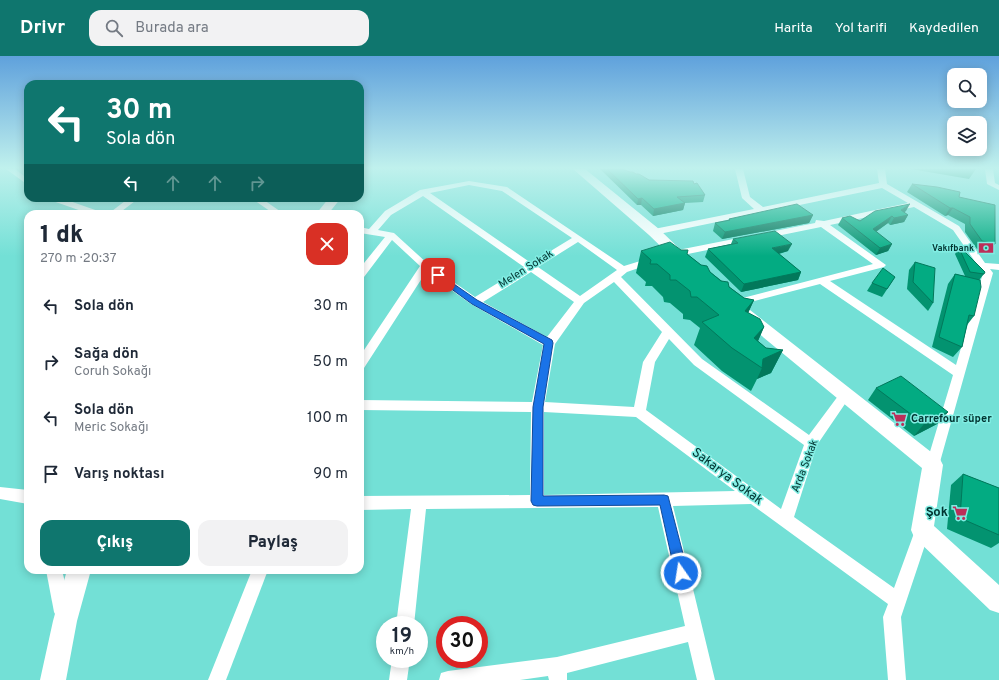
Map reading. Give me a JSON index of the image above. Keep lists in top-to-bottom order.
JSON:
{
  "streets": {
    "street": ["Melen Sokak", "Arda Sokak", "Sakarya Sokak"]
  },
  "crossings": [
    ["Arda Sokak", "Sakarya Sokak"]
  ],
  "places": {
    "bank": ["Vakıfbank"],
    "supermarket": ["Carrefour süper", "Şok"]
  },
  "page": {
    "header": "Drivr",
    "search": "Burada ara",
    "nav": ["Harita", "Yol tarifi", "Kaydedilen"],
    "turn": ["30 m", "Sola dön"],
    "heading": ["1 dk", "270 m · 20:37"],
    "list": [
      {
        "name": "Sola dön",
        "value": "30 m"
      },
      {
        "name": "Sağa dön",
        "note": "Coruh Sokağı",
        "value": "50 m"
      },
      {
        "name": "Sola dön",
        "note": "Meric Sokağı",
        "value": "100 m"
      },
      {
        "name": "Varış noktası",
        "value": "90 m"
      }
    ],
    "buttons": ["Çıkış", "Paylaş"],
    "speed": "19 km/h",
    "limit": "30"
  }
}
